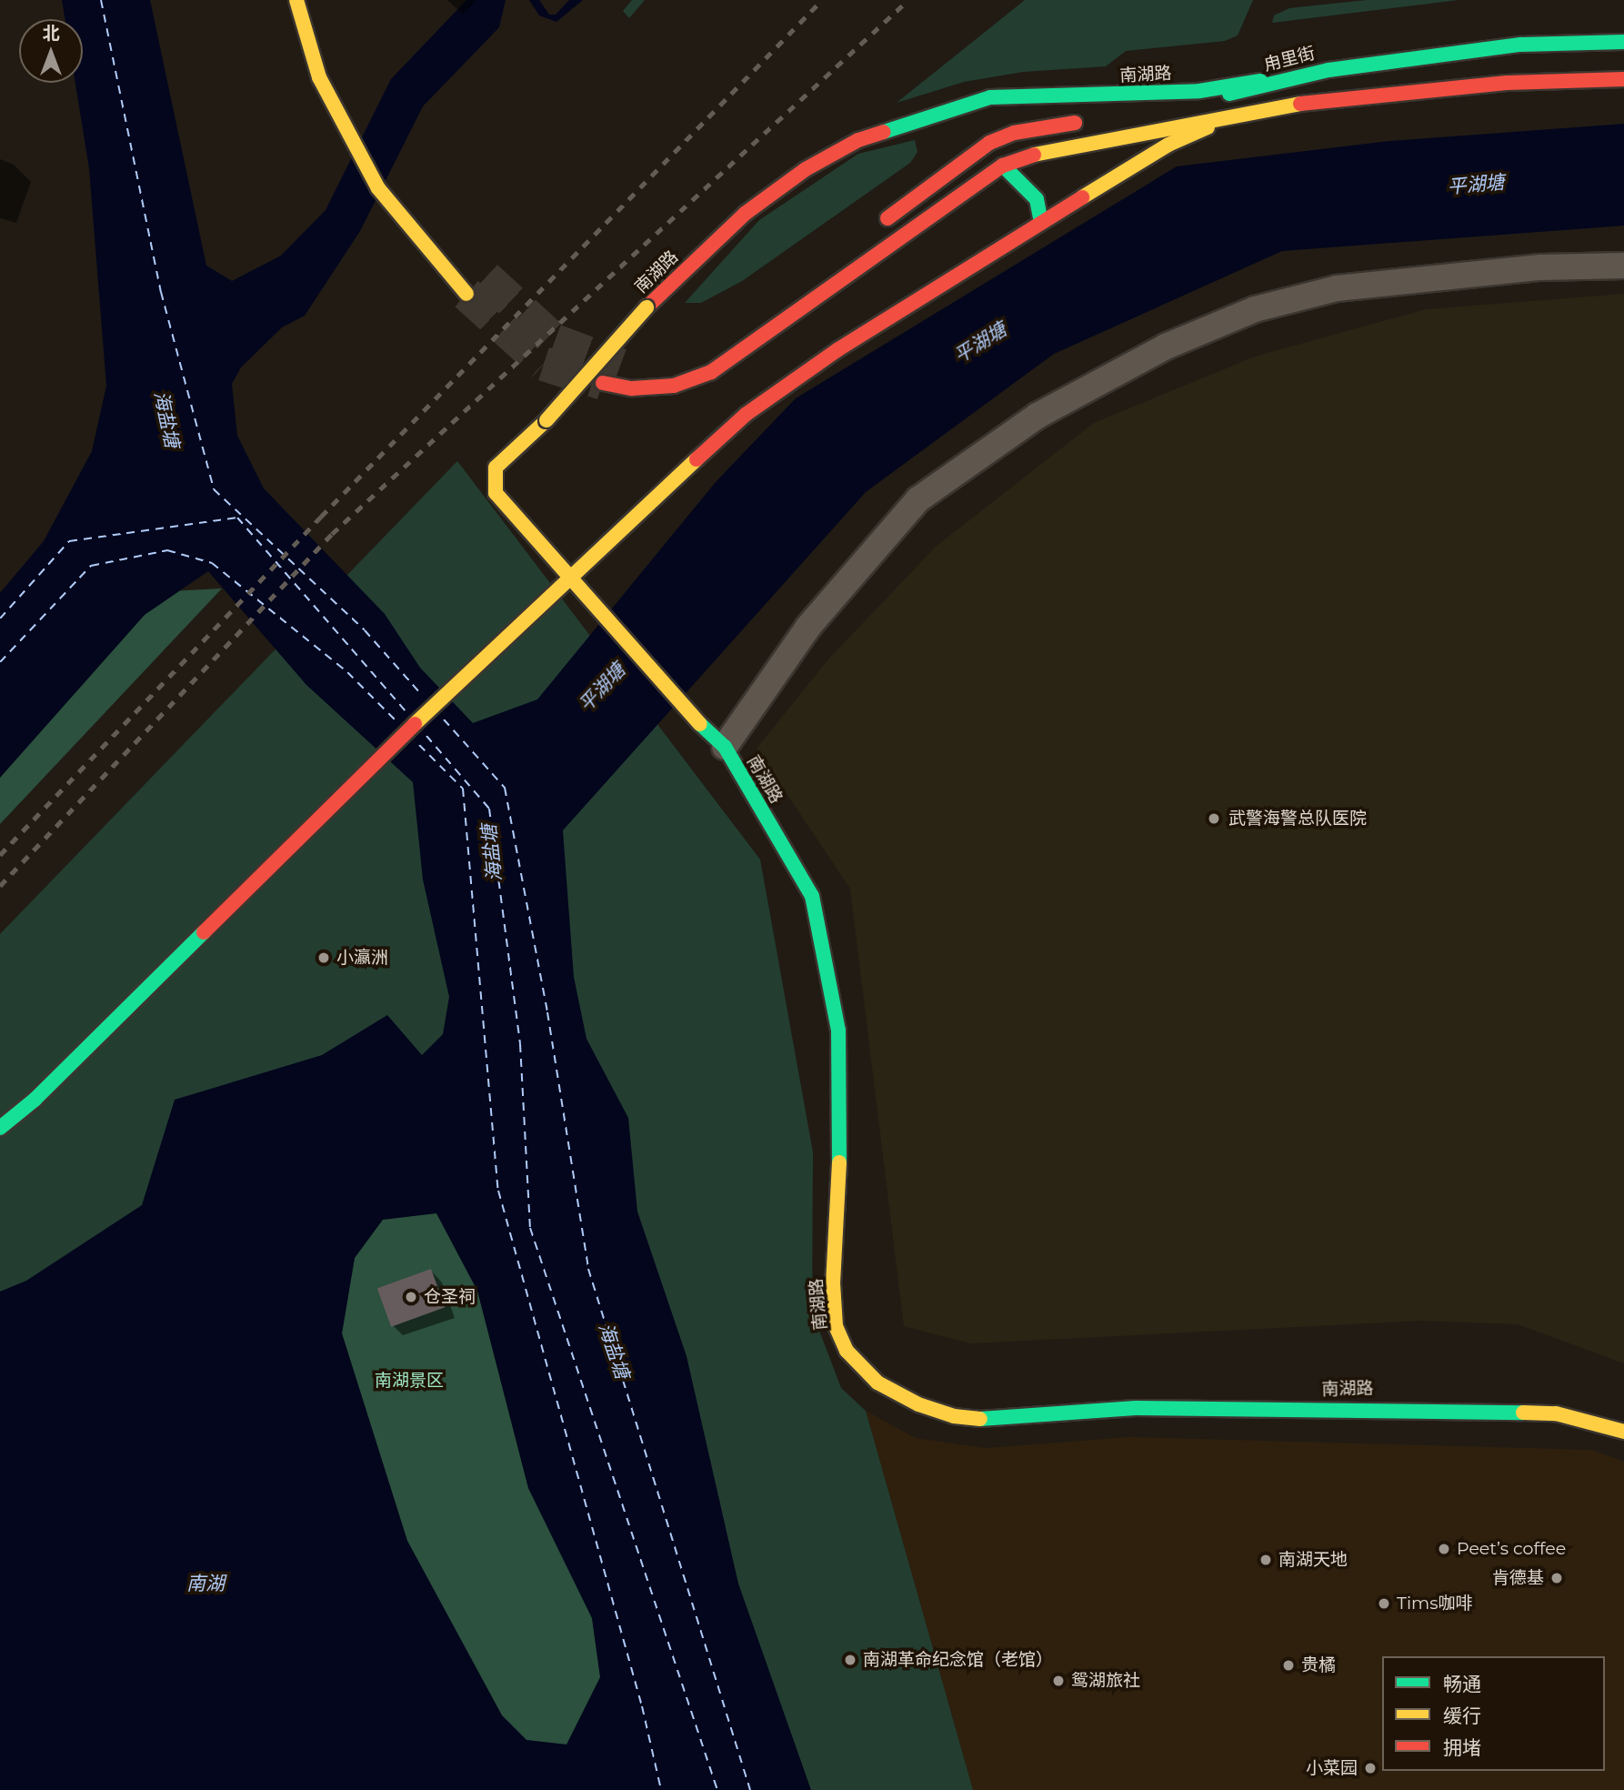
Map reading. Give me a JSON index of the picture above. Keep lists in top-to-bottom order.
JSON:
{
  "streets": {
    "main road": ["甪里街", "南湖路"]
  },
  "crossings": [
    ["甪里街", "南湖路"]
  ],
  "water": ["平湖塘", "海盐塘", "南湖"],
  "parks": ["南湖景区"],
  "places": [
    "武警海警总队医院",
    "小瀛洲",
    "仓圣祠",
    "Peet’s coffee",
    "南湖天地",
    "肯德基",
    "Tims咖啡",
    "南湖革命纪念馆（老馆）",
    "贵橘",
    "鸳湖旅社",
    "小菜园"
  ],
  "legend": ["畅通", "缓行", "拥堵"],
  "north": "top"
}
